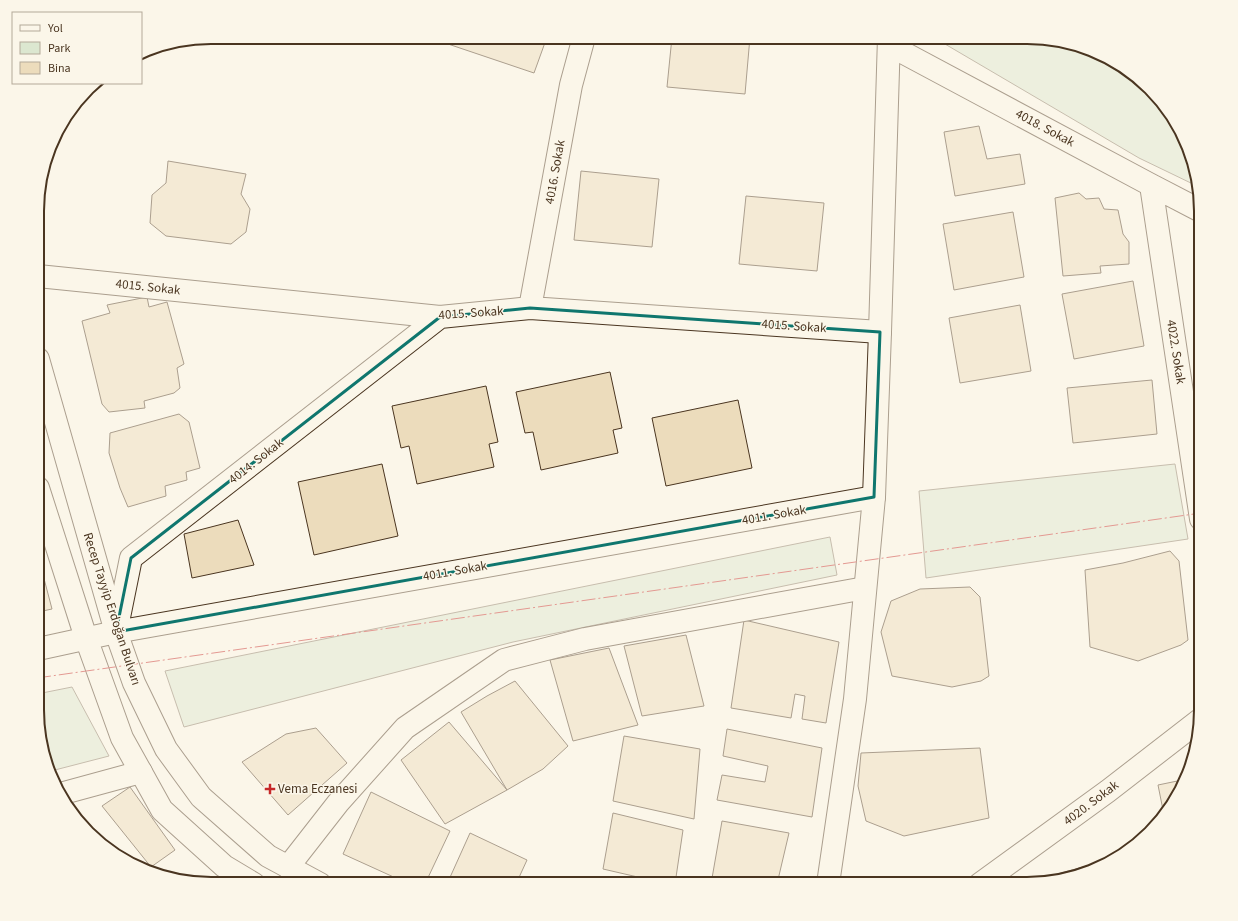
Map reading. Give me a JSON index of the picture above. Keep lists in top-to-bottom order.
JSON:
{
  "streets": {
    "street": [
      "4018. Sokak",
      "4016. Sokak",
      "4015. Sokak",
      "4022. Sokak",
      "4014. Sokak",
      "4011. Sokak",
      "Recep Tayyip Erdoğan Bulvarı",
      "4020. Sokak"
    ]
  },
  "crossings": [
    ["4018. Sokak", "4022. Sokak"],
    ["4016. Sokak", "4015. Sokak"],
    ["4015. Sokak", "4014. Sokak"],
    ["4014. Sokak", "4011. Sokak"],
    ["4014. Sokak", "Recep Tayyip Erdoğan Bulvarı"],
    ["4011. Sokak", "Recep Tayyip Erdoğan Bulvarı"]
  ],
  "places": {
    "health": ["Vema Eczanesi"]
  },
  "legend": ["Yol", "Park", "Bina"]
}
